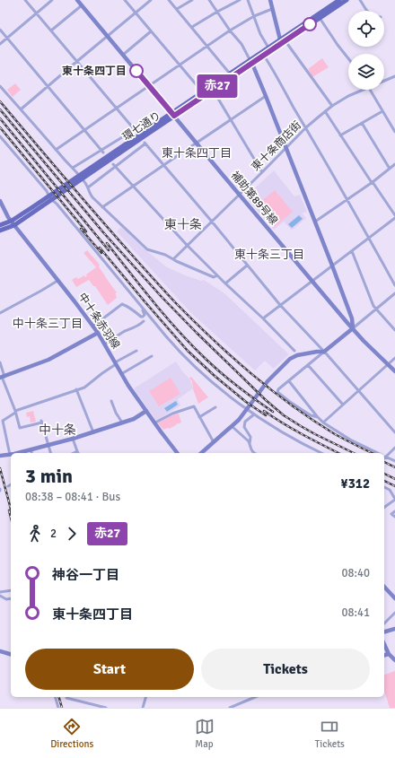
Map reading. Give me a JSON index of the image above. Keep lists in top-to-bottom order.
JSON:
{
  "streets": {
    "main road": ["環七通り"],
    "street": ["東十条商店街", "補助第89号線", "中十条赤羽線"]
  },
  "crossings": [
    ["環七通り", "補助第89号線"],
    ["環七通り", "中十条赤羽線"],
    ["東十条商店街", "補助第89号線"]
  ],
  "districts": [
    "東十条四丁目",
    "東十条",
    "東十条三丁目",
    "中十条三丁目",
    "中十条"
  ],
  "places": ["東十条四丁目"],
  "lines": ["bus line 赤27"],
  "page": {
    "on_map": "赤27",
    "heading": ["3 min", "08:38 – 08:41 · Bus", "¥312"],
    "legs": ["2", "赤27"],
    "list": [
      {
        "name": "神谷一丁目",
        "value": "08:40"
      },
      {
        "name": "東十条四丁目",
        "value": "08:41"
      }
    ],
    "buttons": ["Start", "Tickets"],
    "tabs": ["Directions", "Map", "Tickets"]
  }
}
